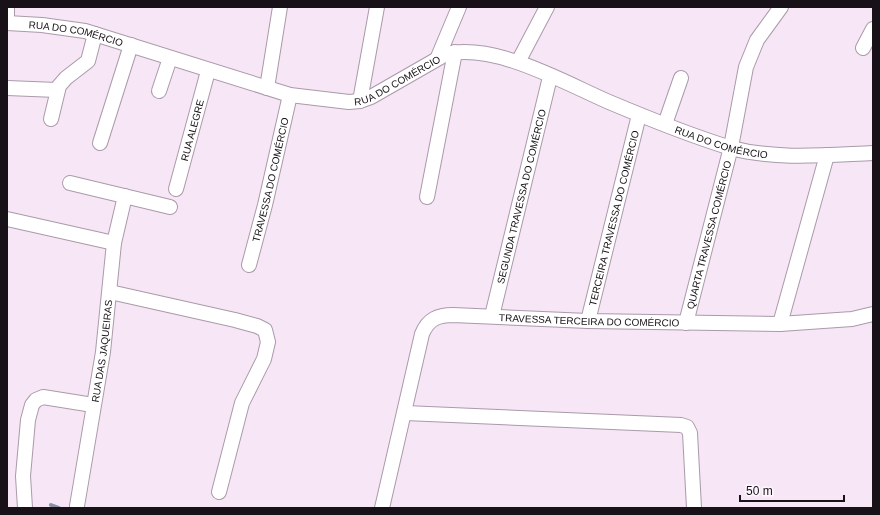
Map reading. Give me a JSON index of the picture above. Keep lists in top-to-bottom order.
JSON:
{
  "streets": {
    "street": [
      "RUA DO COMÉRCIO",
      "RUA ALEGRE",
      "TRAVESSA DO COMÉRCIO",
      "SEGUNDA TRAVESSA DO COMÉRCIO",
      "TERCEIRA TRAVESSA DO COMÉRCIO",
      "QUARTA TRAVESSA COMÉRCIO",
      "TRAVESSA TERCEIRA DO COMÉRCIO",
      "RUA DAS JAQUEIRAS"
    ]
  },
  "crossings": [
    ["RUA DO COMÉRCIO", "RUA ALEGRE"],
    ["RUA DO COMÉRCIO", "TRAVESSA DO COMÉRCIO"],
    ["RUA DO COMÉRCIO", "SEGUNDA TRAVESSA DO COMÉRCIO"],
    ["RUA DO COMÉRCIO", "TERCEIRA TRAVESSA DO COMÉRCIO"],
    ["RUA DO COMÉRCIO", "QUARTA TRAVESSA COMÉRCIO"],
    ["SEGUNDA TRAVESSA DO COMÉRCIO", "TRAVESSA TERCEIRA DO COMÉRCIO"],
    ["TERCEIRA TRAVESSA DO COMÉRCIO", "TRAVESSA TERCEIRA DO COMÉRCIO"],
    ["QUARTA TRAVESSA COMÉRCIO", "TRAVESSA TERCEIRA DO COMÉRCIO"]
  ],
  "scale_bar": "50 m"
}
